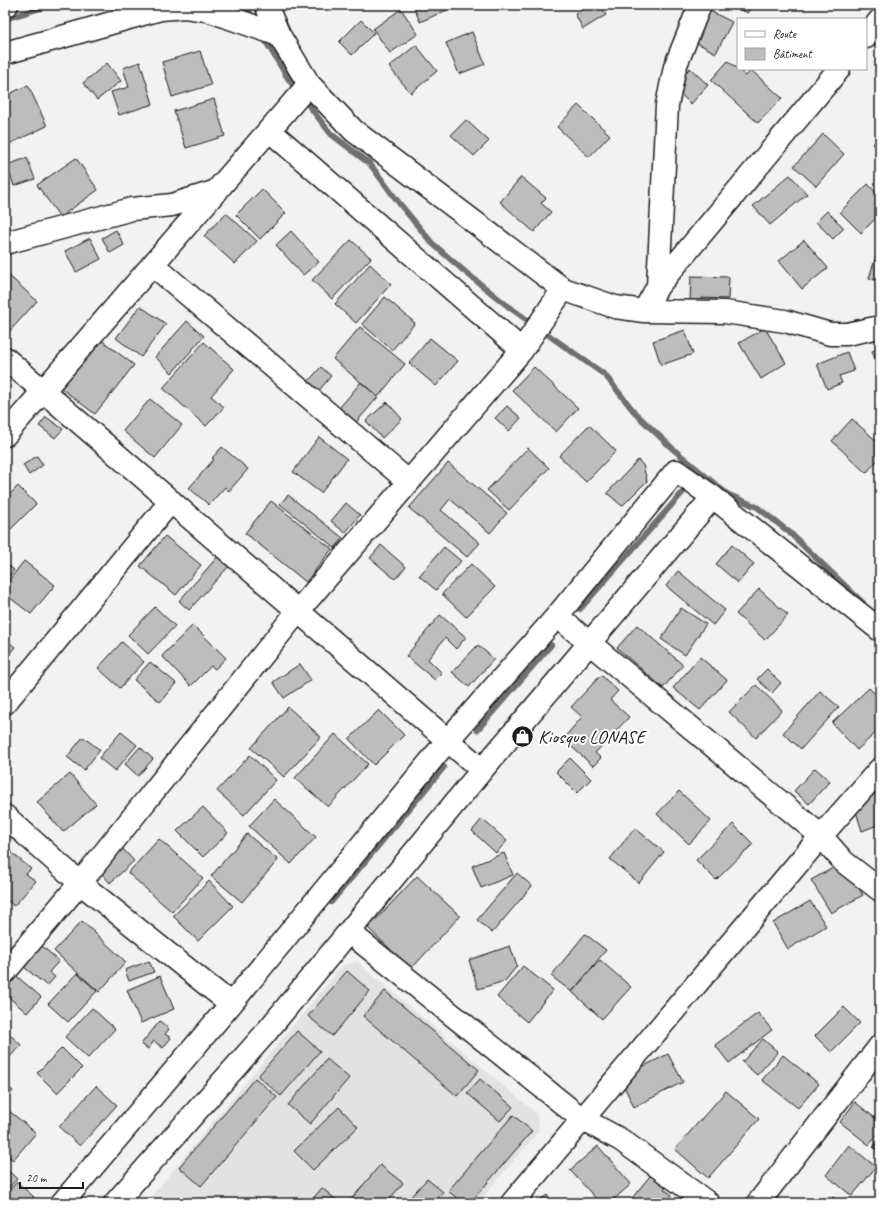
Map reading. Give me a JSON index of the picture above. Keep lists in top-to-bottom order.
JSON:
{
  "places": {
    "shop": ["Kiosque LONASE"]
  },
  "legend": ["Route", "Bâtiment"],
  "scale_bar": "20 m"
}
